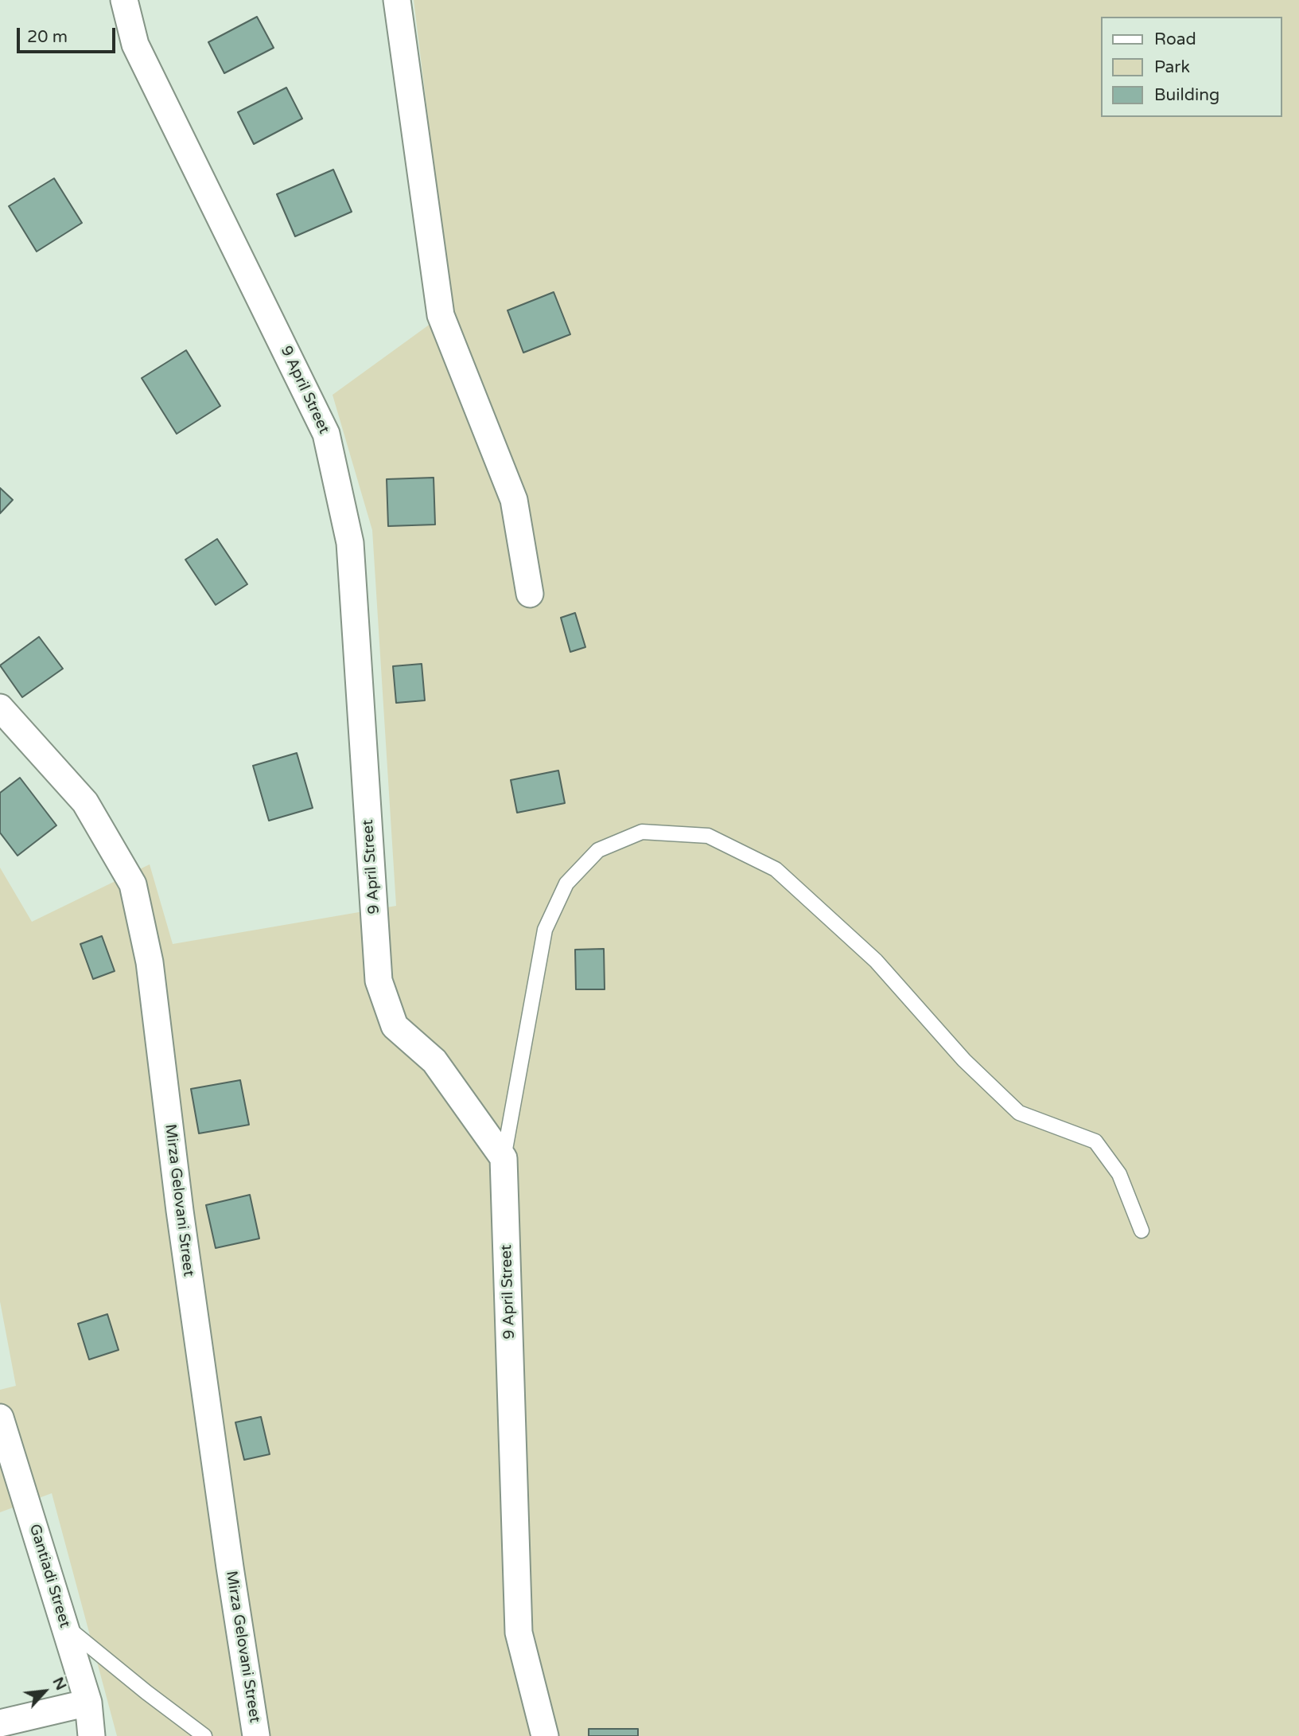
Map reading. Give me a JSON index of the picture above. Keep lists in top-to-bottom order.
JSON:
{
  "streets": {
    "street": ["9 April Street", "Mirza Gelovani Street", "Gantiadi Street"]
  },
  "legend": ["Road", "Park", "Building"],
  "scale_bar": "20 m",
  "north": "top right"
}
